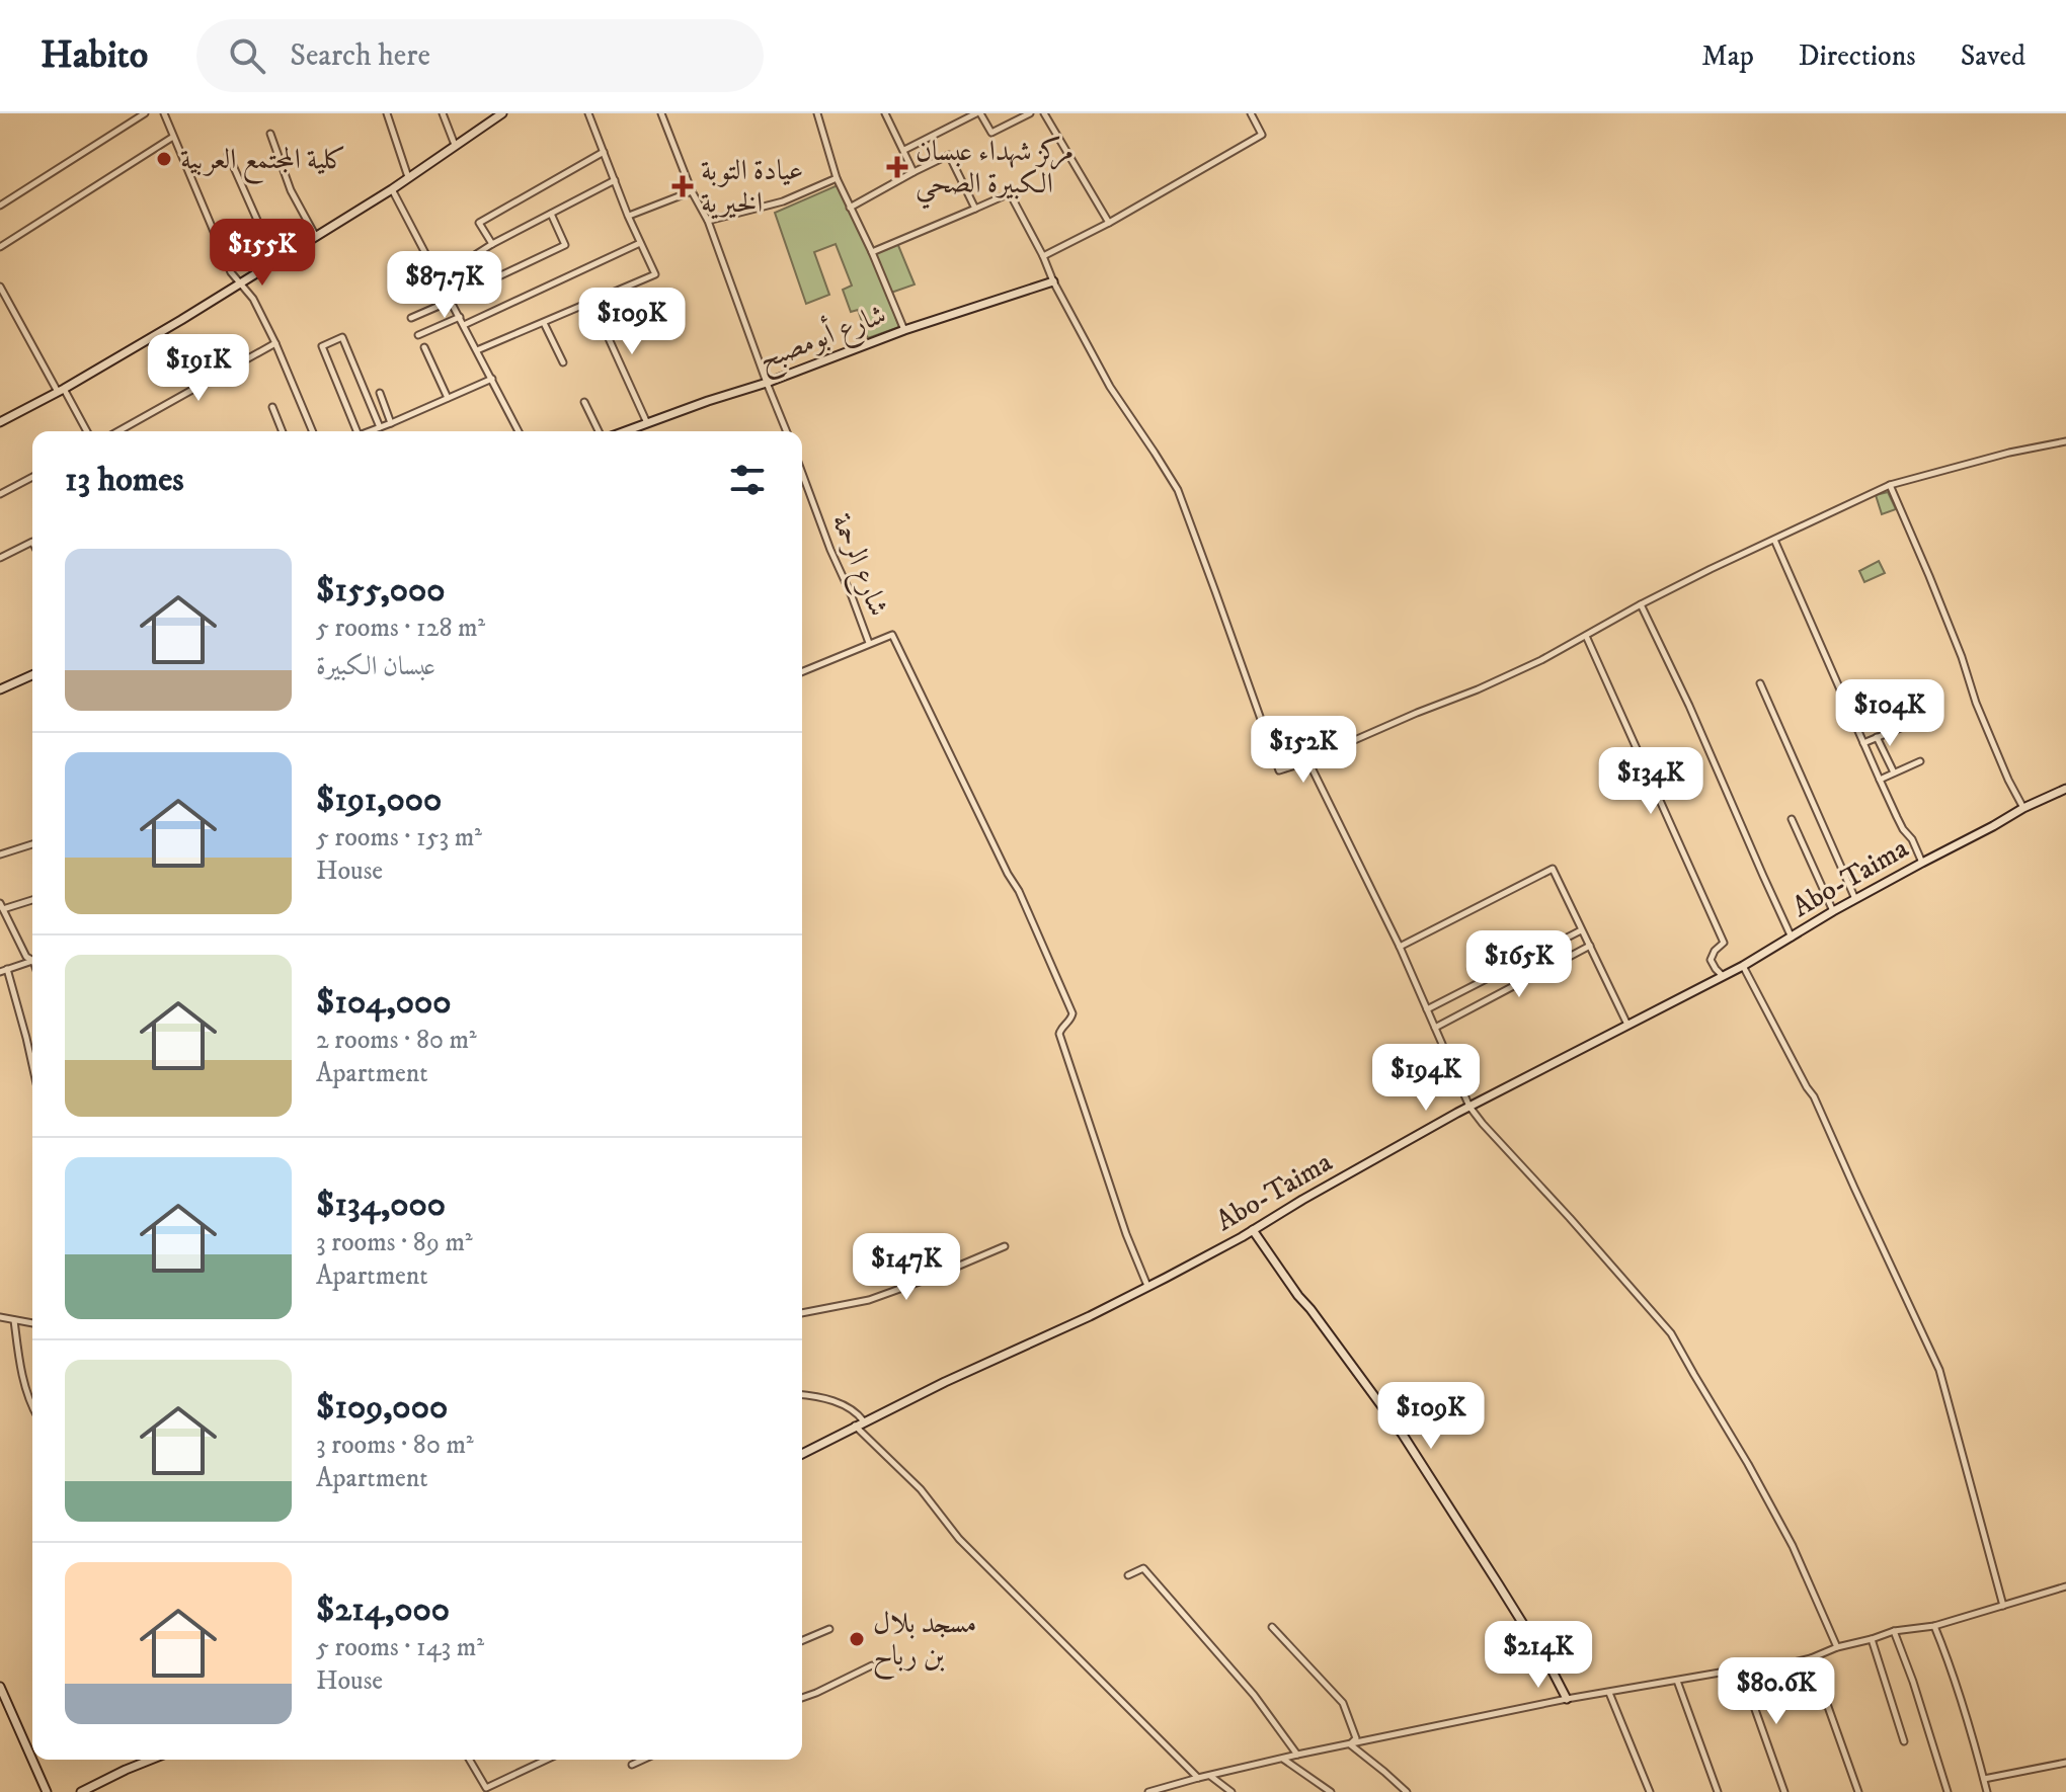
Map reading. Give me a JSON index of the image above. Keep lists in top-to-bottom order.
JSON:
{
  "streets": {
    "street": ["شارع أبومصبح", "شارع الرحمة", "Abo-Taima"]
  },
  "places": {
    "other": ["كلية المجتمع العربية", "مسجد بلال بن رباح"],
    "health": ["مركز شهداء عبسان الكبيرة الصحي", "عيادة التوبة الخيرية"]
  },
  "page": {
    "header": "Habito",
    "search": "Search here",
    "nav": ["Map", "Directions", "Saved"],
    "price": [
      "$155K",
      "$87.7K",
      "$109K",
      "$191K",
      "$104K",
      "$152K",
      "$134K",
      "$165K",
      "$194K",
      "$147K",
      "$109K",
      "$214K",
      "$80.6K"
    ],
    "heading": "13 homes",
    "list": [
      {
        "name": "$155,000",
        "note": "5 rooms · 128 m² · عبسان الكبيرة"
      },
      {
        "name": "$191,000",
        "note": "5 rooms · 153 m² · House"
      },
      {
        "name": "$104,000",
        "note": "2 rooms · 80 m² · Apartment"
      },
      {
        "name": "$134,000",
        "note": "3 rooms · 89 m² · Apartment"
      },
      {
        "name": "$109,000",
        "note": "3 rooms · 80 m² · Apartment"
      },
      {
        "name": "$214,000",
        "note": "5 rooms · 143 m² · House"
      }
    ]
  }
}
